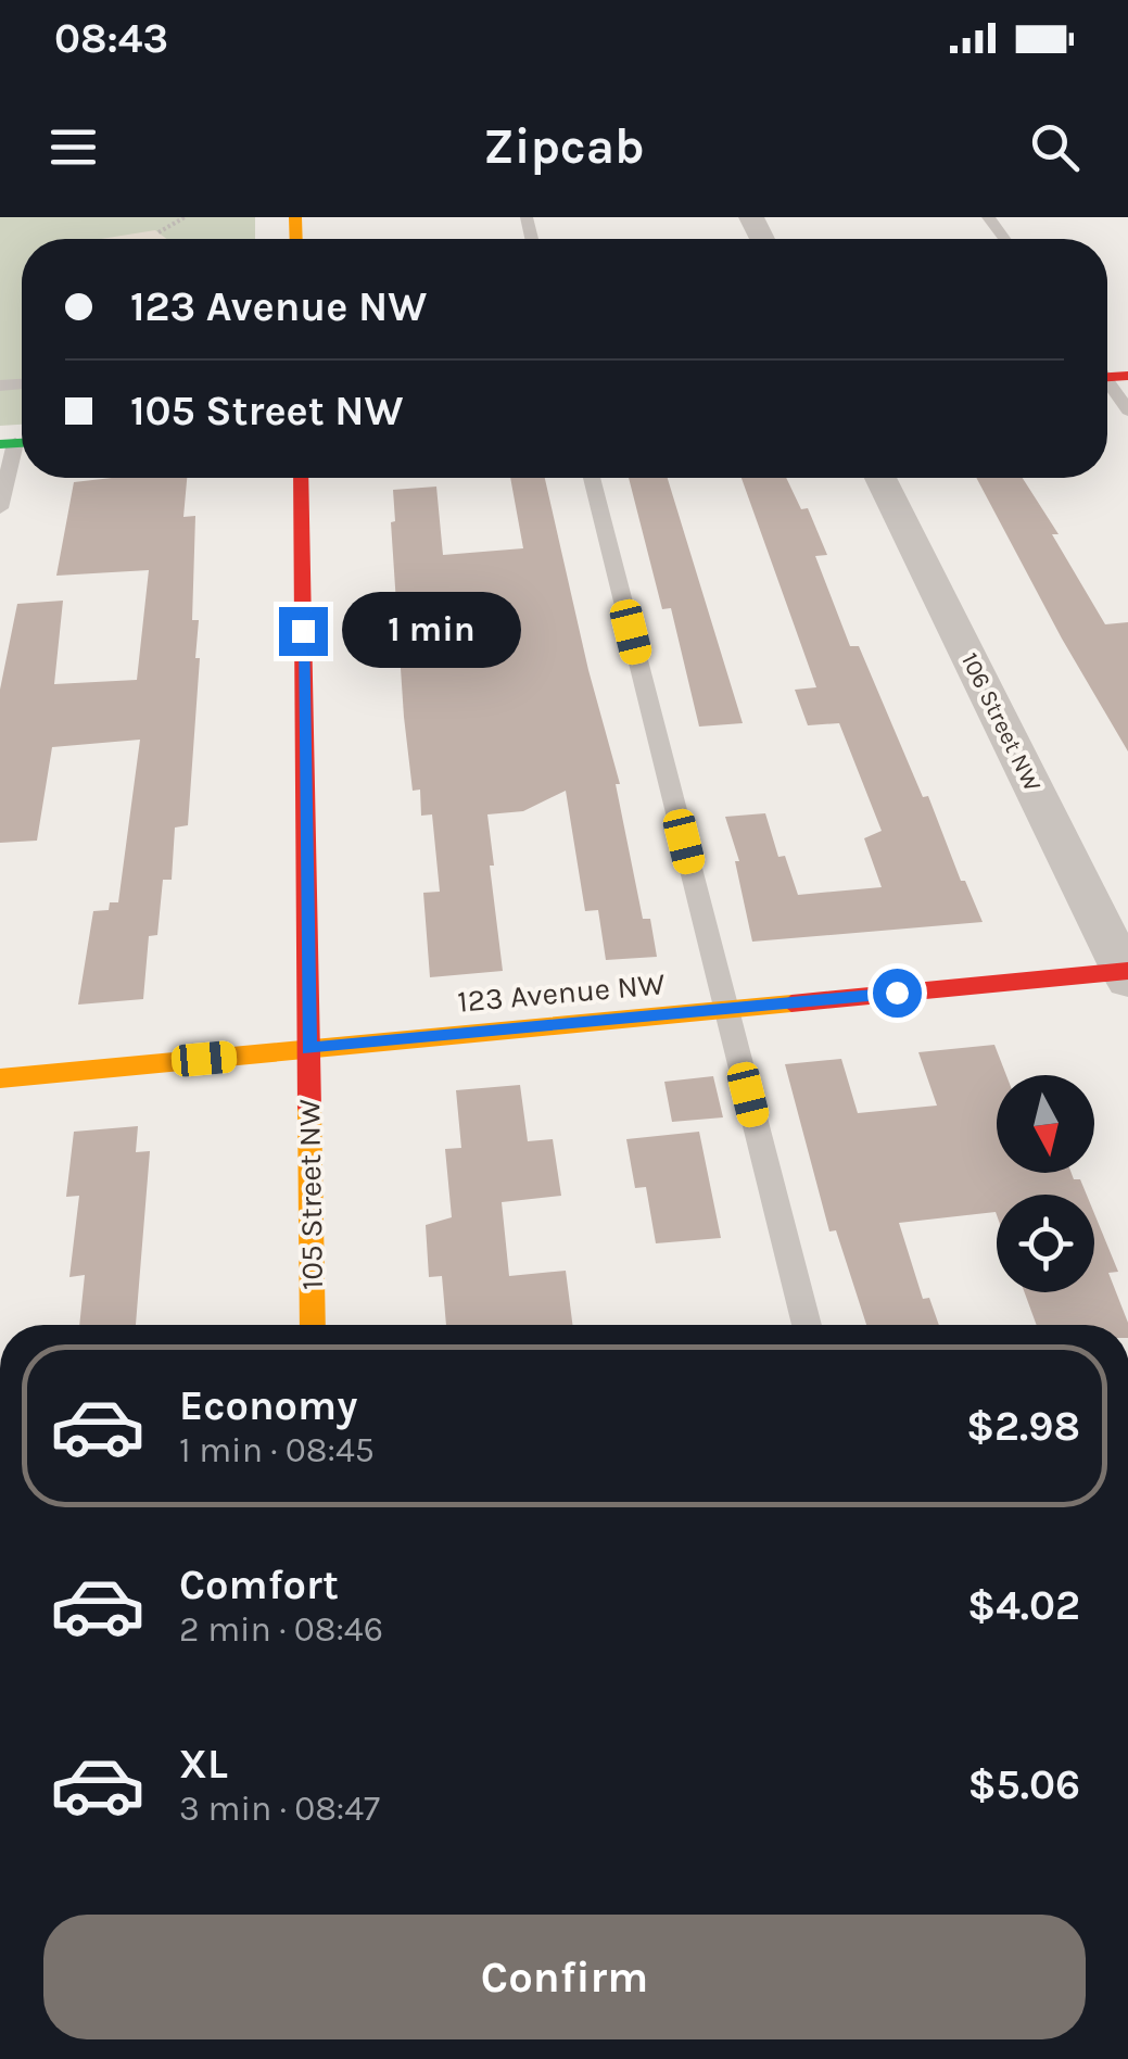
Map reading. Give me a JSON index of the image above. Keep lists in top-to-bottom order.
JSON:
{
  "streets": {
    "street": ["106 Street NW", "123 Avenue NW", "105 Street NW"]
  },
  "crossings": [
    ["106 Street NW", "123 Avenue NW"],
    ["123 Avenue NW", "105 Street NW"]
  ],
  "north": "bottom",
  "page": {
    "status": "08:43",
    "header": "Zipcab",
    "banner": ["123 Avenue NW", "105 Street NW"],
    "bubble": "1 min",
    "list": [
      {
        "name": "Economy",
        "note": "1 min · 08:45",
        "value": "$2.98"
      },
      {
        "name": "Comfort",
        "note": "2 min · 08:46",
        "value": "$4.02"
      },
      {
        "name": "XL",
        "note": "3 min · 08:47",
        "value": "$5.06"
      }
    ],
    "buttons": "Confirm"
  }
}
